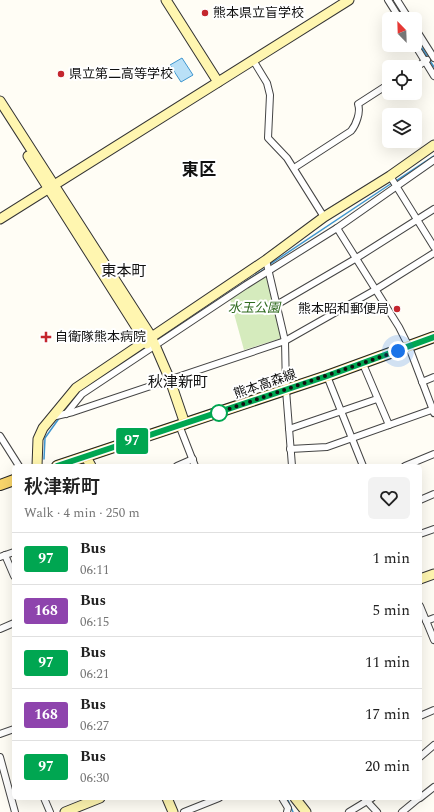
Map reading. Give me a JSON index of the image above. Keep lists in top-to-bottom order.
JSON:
{
  "streets": {
    "main road": ["熊本高森線"]
  },
  "districts": ["東区", "東本町", "秋津新町"],
  "parks": ["水玉公園"],
  "places": {
    "other": ["熊本県立盲学校", "県立第二高等学校", "熊本昭和郵便局"],
    "health": ["自衛隊熊本病院"]
  },
  "lines": ["bus line 97"],
  "north": "top left",
  "page": {
    "on_map": "97",
    "heading": ["秋津新町", "Walk · 4 min · 250 m"],
    "list": [
      {
        "mark": "97",
        "name": "Bus",
        "note": "06:11",
        "value": "1 min"
      },
      {
        "mark": "168",
        "name": "Bus",
        "note": "06:15",
        "value": "5 min"
      },
      {
        "mark": "97",
        "name": "Bus",
        "note": "06:21",
        "value": "11 min"
      },
      {
        "mark": "168",
        "name": "Bus",
        "note": "06:27",
        "value": "17 min"
      },
      {
        "mark": "97",
        "name": "Bus",
        "note": "06:30",
        "value": "20 min"
      }
    ]
  }
}
